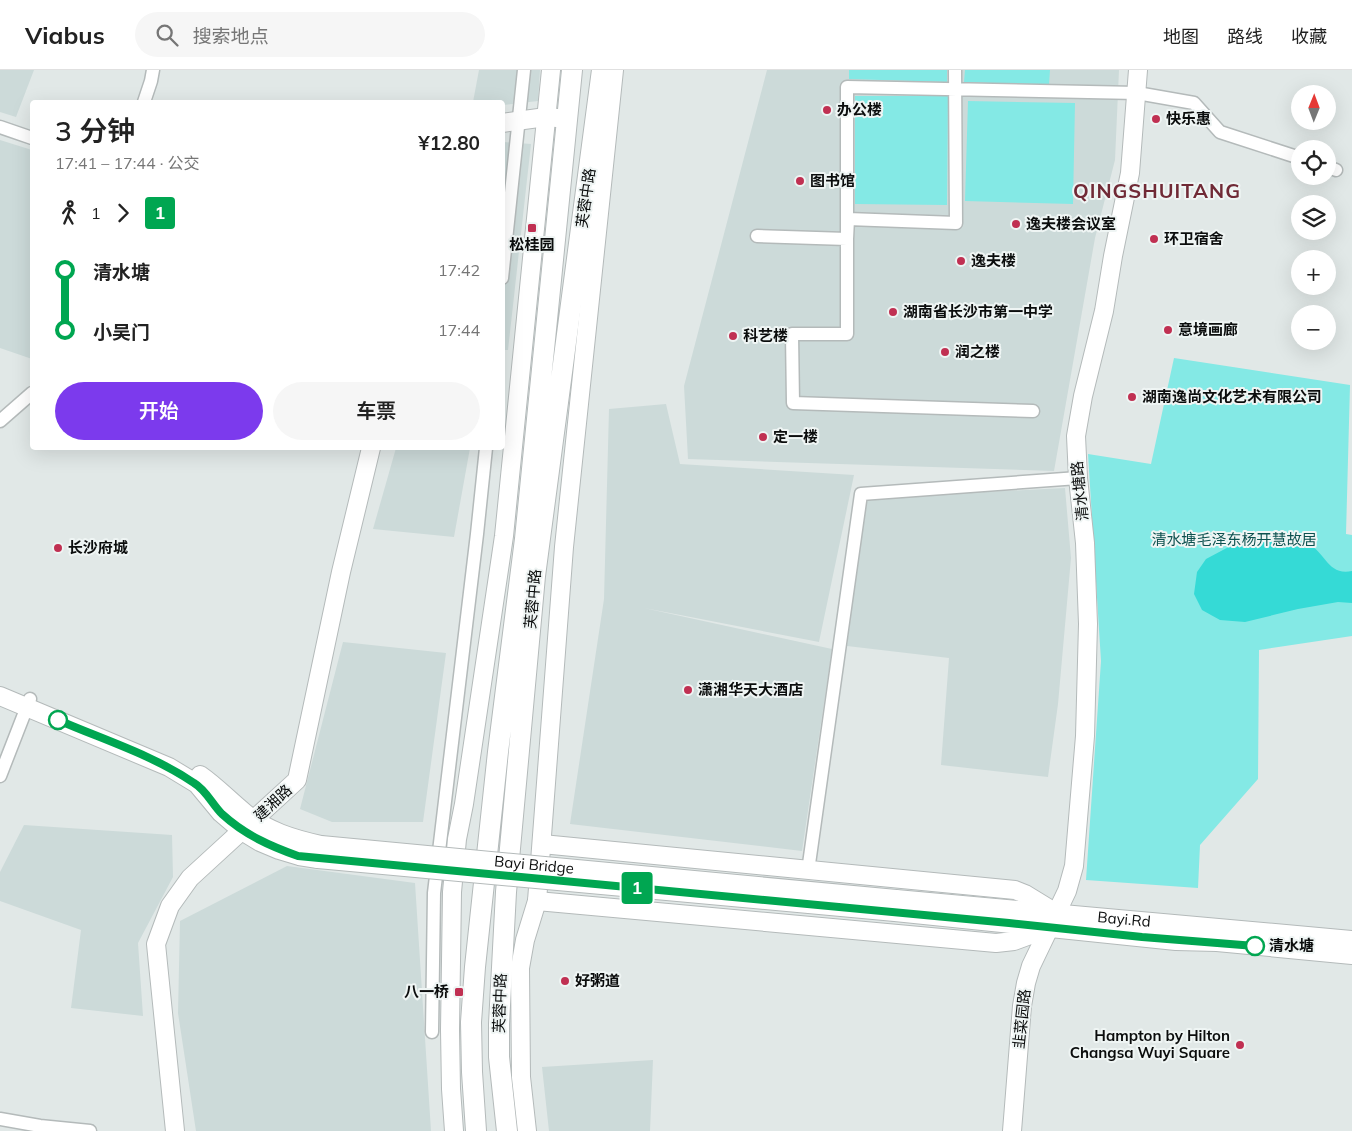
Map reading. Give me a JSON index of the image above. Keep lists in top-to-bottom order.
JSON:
{
  "streets": {
    "main road": ["芙蓉中路"],
    "street": [
      "清水塘路",
      "建湘路",
      "Bayi Bridge",
      "Bayi.Rd",
      "韭菜园路"
    ]
  },
  "crossings": [
    ["清水塘路", "Bayi.Rd"],
    ["清水塘路", "韭菜园路"],
    ["建湘路", "Bayi Bridge"],
    ["Bayi Bridge", "Bayi.Rd"],
    ["Bayi.Rd", "韭菜园路"]
  ],
  "districts": ["QINGSHUITANG"],
  "parks": ["清水塘毛泽东杨开慧故居"],
  "places": {
    "other": [
      "办公楼",
      "快乐惠",
      "图书馆",
      "逸夫楼会议室",
      "环卫宿舍",
      "逸夫楼",
      "湖南省长沙市第一中学",
      "意境画廊",
      "科艺楼",
      "润之楼",
      "湖南逸尚文化艺术有限公司",
      "定一楼",
      "长沙府城",
      "潇湘华天大酒店",
      "清水塘",
      "好粥道",
      "Hampton by Hilton Changsa Wuyi Square"
    ],
    "transit": ["松桂园", "八一桥"]
  },
  "lines": ["bus line 1"],
  "north": "top",
  "page": {
    "header": "Viabus",
    "search": "搜索地点",
    "nav": ["地图", "路线", "收藏"],
    "on_map": "1",
    "map_buttons": ["+", "−"],
    "heading": ["3 分钟", "17:41 – 17:44 · 公交", "¥12.80"],
    "legs": ["1", "1"],
    "list": [
      {
        "name": "清水塘",
        "value": "17:42"
      },
      {
        "name": "小吴门",
        "value": "17:44"
      }
    ],
    "buttons": ["开始", "车票"]
  }
}
